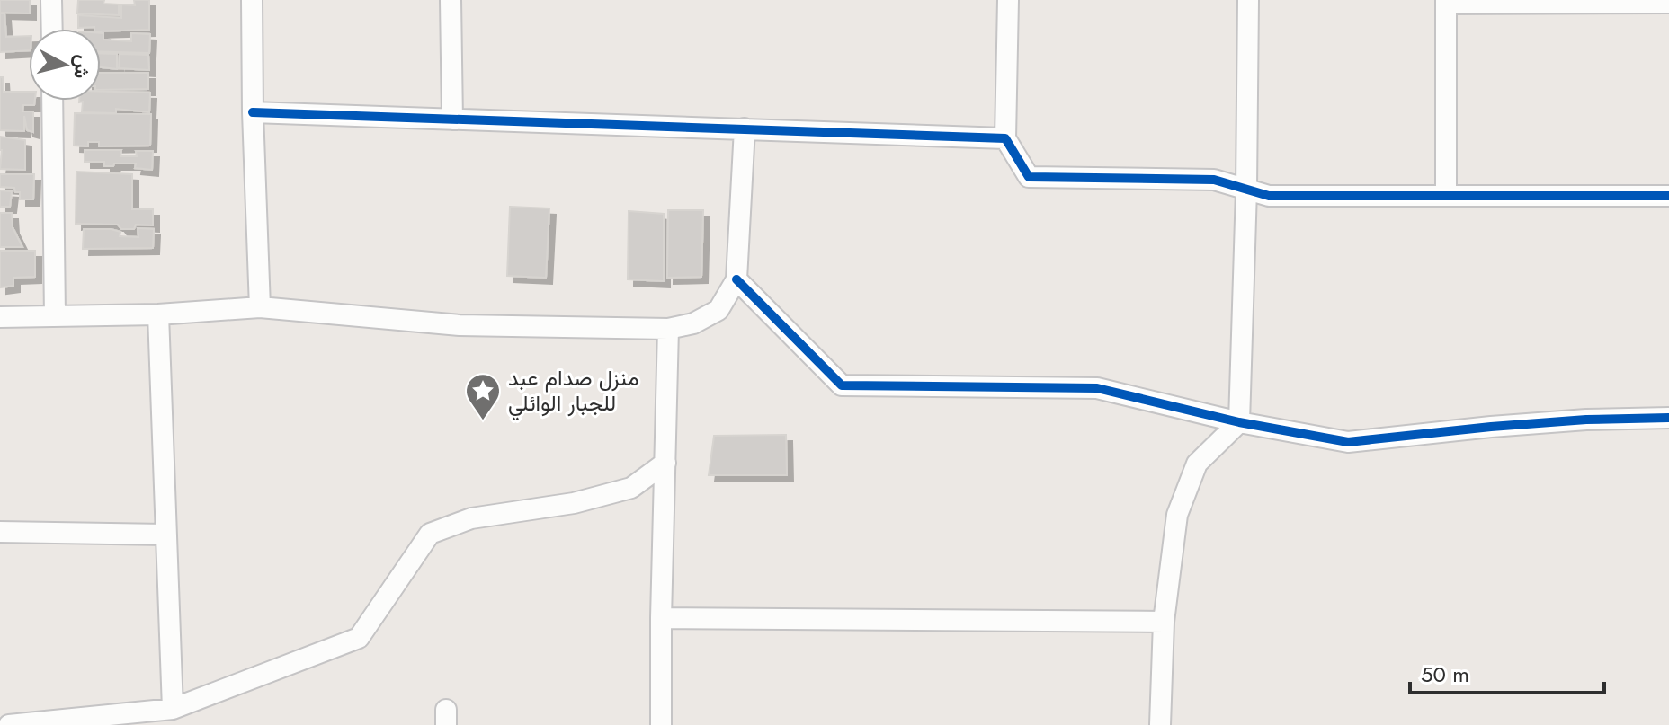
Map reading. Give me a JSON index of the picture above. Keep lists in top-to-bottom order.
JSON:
{
  "places": {
    "place": ["منزل صدام عبد للجبار الوائلي"]
  },
  "scale_bar": "50 m",
  "north": "right"
}
